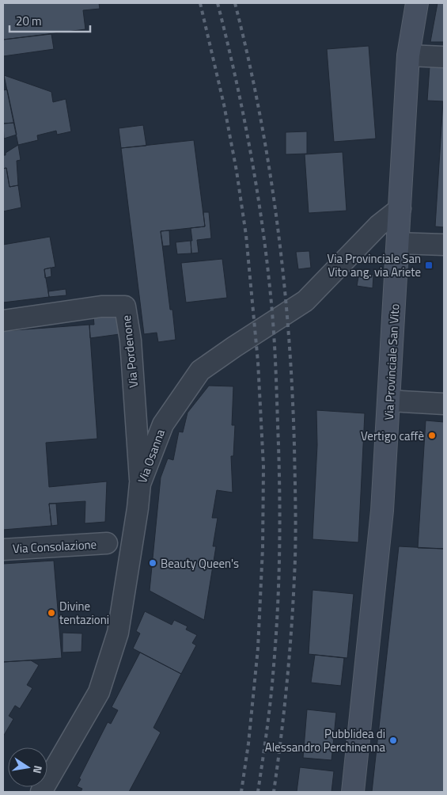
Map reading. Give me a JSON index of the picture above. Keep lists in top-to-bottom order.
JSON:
{
  "streets": {
    "main road": ["Via Provinciale San Vito"],
    "street": ["Via Pordenone", "Via Osanna", "Via Consolazione"]
  },
  "crossings": [
    ["Via Pordenone", "Via Osanna"],
    ["Via Provinciale San Vito", "Via Osanna"]
  ],
  "places": {
    "transit": ["Via Provinciale San Vito ang. via Ariete"],
    "other": [
      "Vertigo caffè",
      "Beauty Queen's",
      "Divine tentazioni",
      "Pubblidea di Alessandro Perchinenna"
    ]
  },
  "scale_bar": "20 m",
  "north": "right"
}
